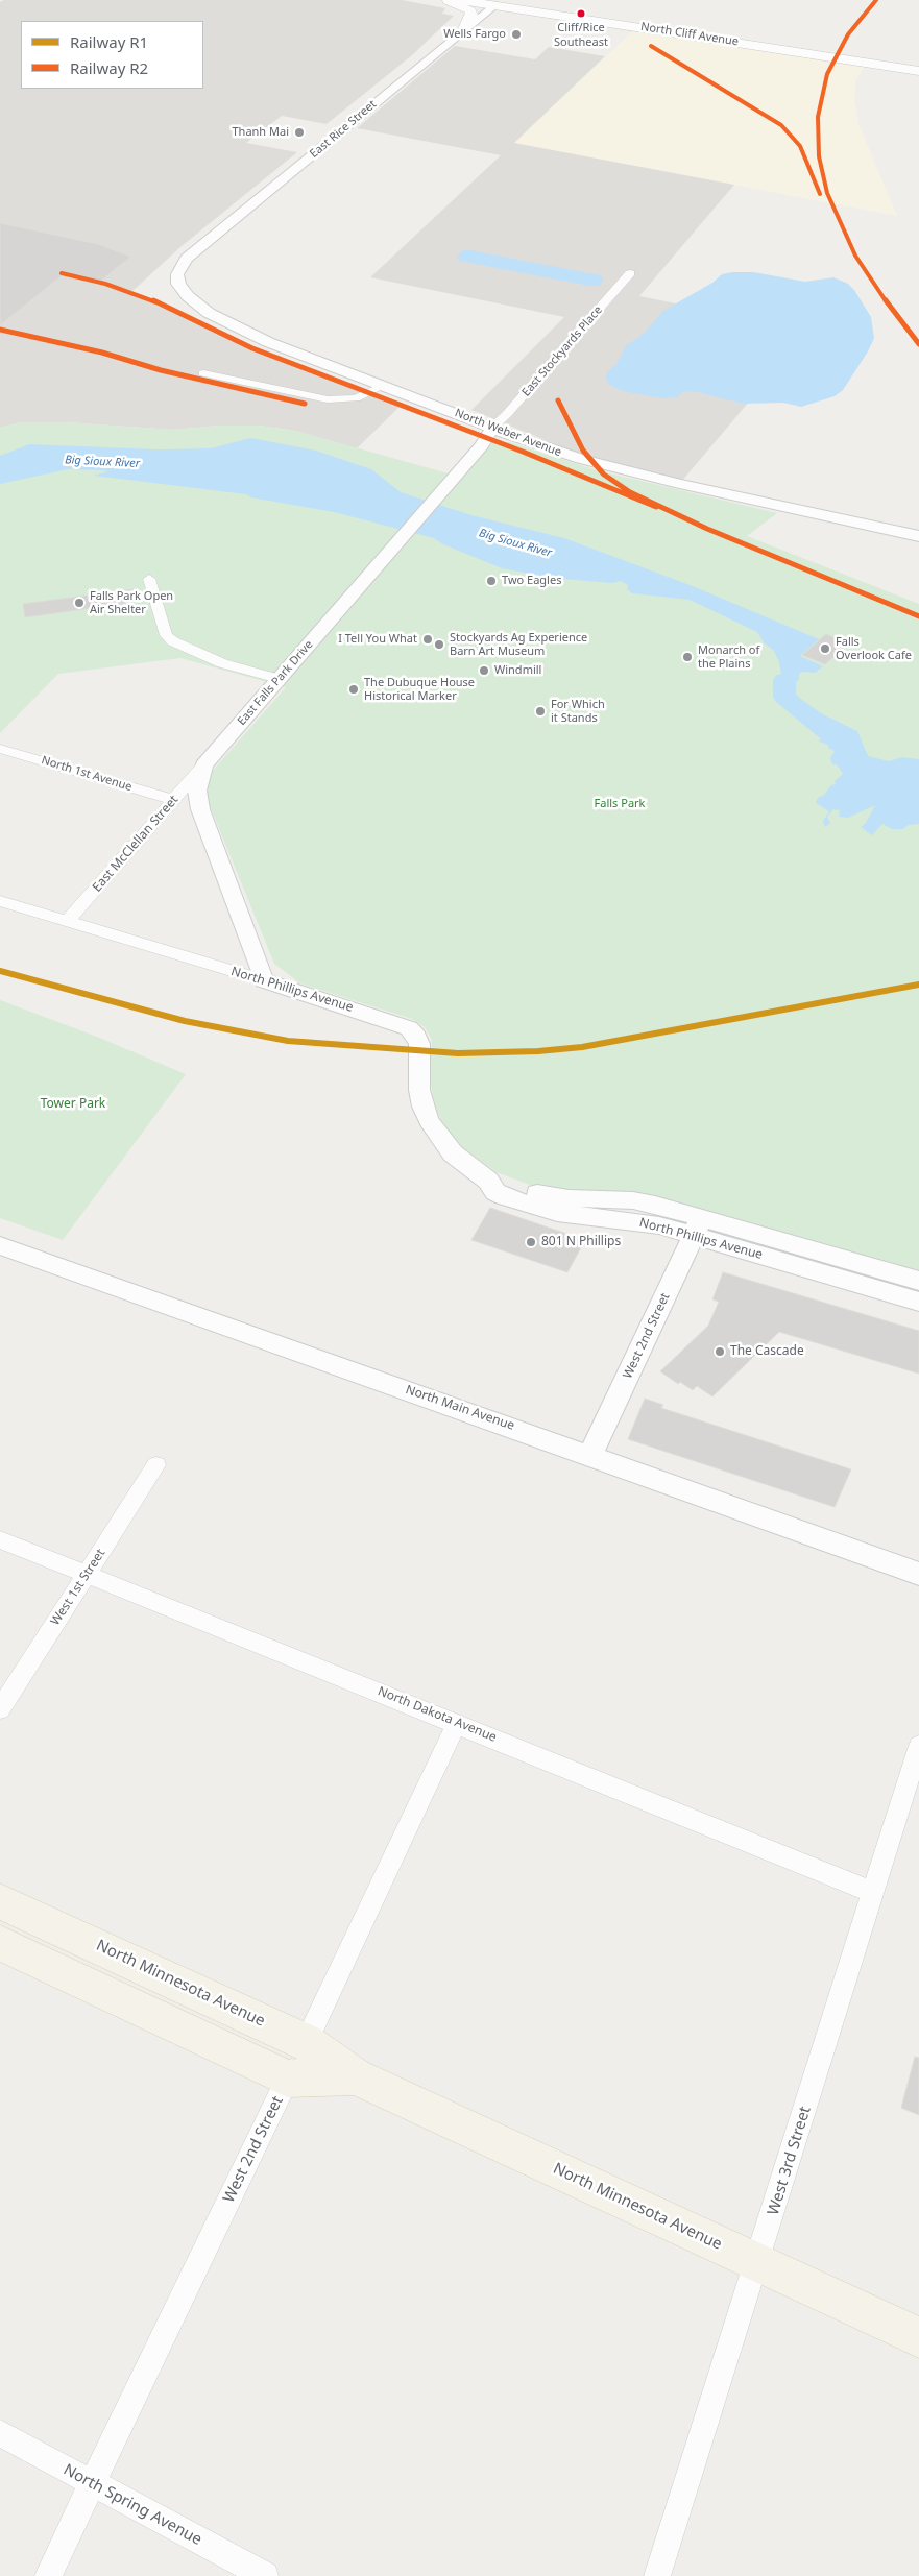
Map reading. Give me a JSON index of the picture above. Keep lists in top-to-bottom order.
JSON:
{
  "streets": {
    "main road": ["North Cliff Avenue", "North Minnesota Avenue"],
    "street": [
      "East Rice Street",
      "East Stockyards Place",
      "North Weber Avenue",
      "East Falls Park Drive",
      "North 1st Avenue",
      "East McClellan Street",
      "North Phillips Avenue",
      "West 2nd Street",
      "North Main Avenue",
      "West 1st Street",
      "North Dakota Avenue",
      "West 3rd Street",
      "North Spring Avenue"
    ]
  },
  "crossings": [
    ["North Cliff Avenue", "East Rice Street"],
    ["East Rice Street", "North Weber Avenue"],
    ["East Stockyards Place", "North Weber Avenue"],
    ["East Stockyards Place", "East Falls Park Drive"],
    ["North Weber Avenue", "East Falls Park Drive"],
    ["East Falls Park Drive", "East McClellan Street"],
    ["East Falls Park Drive", "North Phillips Avenue"],
    ["North 1st Avenue", "East McClellan Street"],
    ["East McClellan Street", "North Phillips Avenue"],
    ["North Phillips Avenue", "West 2nd Street"],
    ["West 2nd Street", "North Main Avenue"],
    ["West 2nd Street", "North Dakota Avenue"],
    ["West 2nd Street", "North Minnesota Avenue"],
    ["West 2nd Street", "North Spring Avenue"],
    ["West 1st Street", "North Dakota Avenue"],
    ["North Dakota Avenue", "West 3rd Street"],
    ["North Minnesota Avenue", "West 3rd Street"]
  ],
  "water": ["Big Sioux River"],
  "parks": ["Falls Park", "Tower Park"],
  "places": [
    "Cliff/Rice Southeast",
    "Wells Fargo",
    "Thanh Mai",
    "Two Eagles",
    "Falls Park Open Air Shelter",
    "I Tell You What",
    "Stockyards Ag Experience Barn Art Museum",
    "Falls Overlook Cafe",
    "Monarch of the Plains",
    "Windmill",
    "The Dubuque House Historical Marker",
    "For Which it Stands",
    "801 N Phillips",
    "The Cascade"
  ],
  "lines": ["rail line R2", "rail line R1"],
  "legend": ["Railway R1", "Railway R2"]
}
